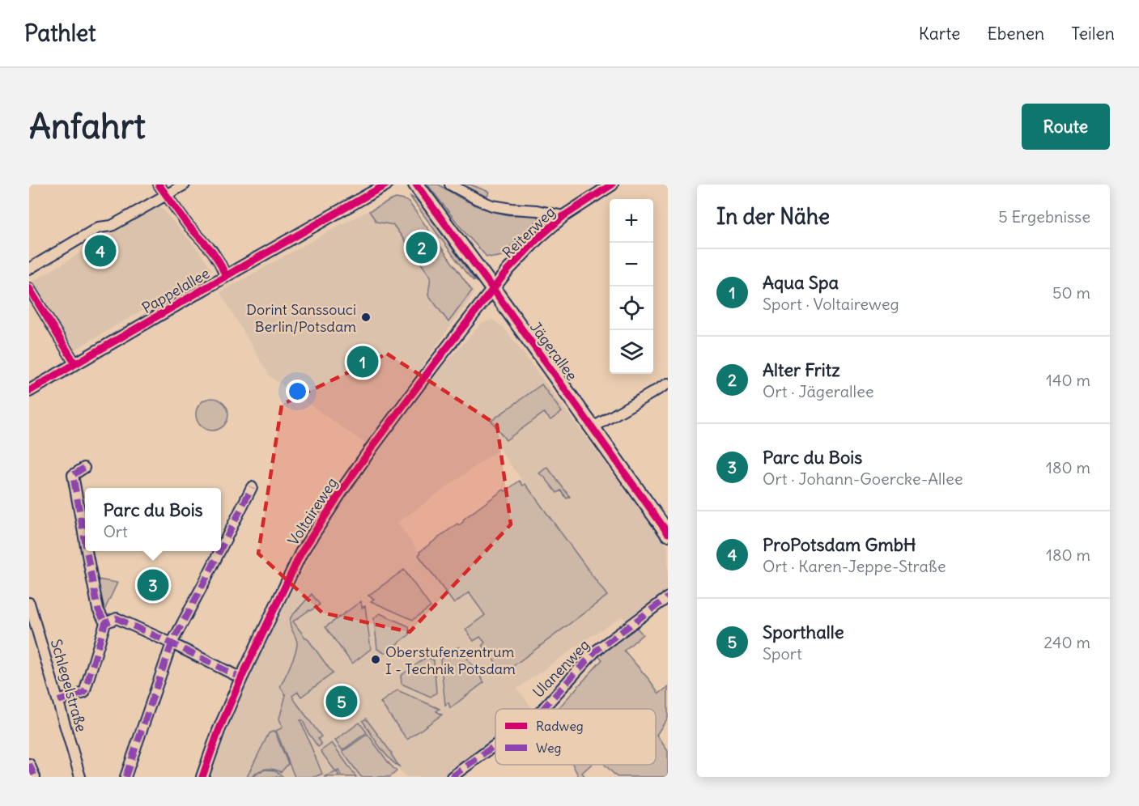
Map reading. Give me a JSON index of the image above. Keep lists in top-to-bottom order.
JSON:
{
  "streets": {
    "main road": ["Jägerallee"],
    "street": [
      "Reiterweg",
      "Pappelallee",
      "Voltaireweg",
      "Ulanenweg",
      "Schlegelstraße"
    ]
  },
  "crossings": [
    ["Reiterweg", "Jägerallee"],
    ["Reiterweg", "Voltaireweg"],
    ["Jägerallee", "Voltaireweg"]
  ],
  "places": ["Dorint Sanssouci Berlin/Potsdam", "Oberstufenzentrum I - Technik Potsdam"],
  "legend": ["Radweg", "Weg"],
  "page": {
    "header": "Pathlet",
    "nav": ["Karte", "Ebenen", "Teilen"],
    "buttons": "Route",
    "title": "Anfahrt",
    "heading": ["In der Nähe", "5 Ergebnisse"],
    "map_buttons": ["+", "−"],
    "pins": [
      "2",
      "4",
      "1",
      "3",
      "5"
    ],
    "list": [
      {
        "mark": "1",
        "name": "Aqua Spa",
        "note": "Sport · Voltaireweg",
        "value": "50 m"
      },
      {
        "mark": "2",
        "name": "Alter Fritz",
        "note": "Ort · Jägerallee",
        "value": "140 m"
      },
      {
        "mark": "3",
        "name": "Parc du Bois",
        "note": "Ort · Johann-Goercke-Allee",
        "value": "180 m"
      },
      {
        "mark": "4",
        "name": "ProPotsdam GmbH",
        "note": "Ort · Karen-Jeppe-Straße",
        "value": "180 m"
      },
      {
        "mark": "5",
        "name": "Sporthalle",
        "note": "Sport",
        "value": "240 m"
      }
    ],
    "popup": ["Parc du Bois", "Ort"]
  }
}
